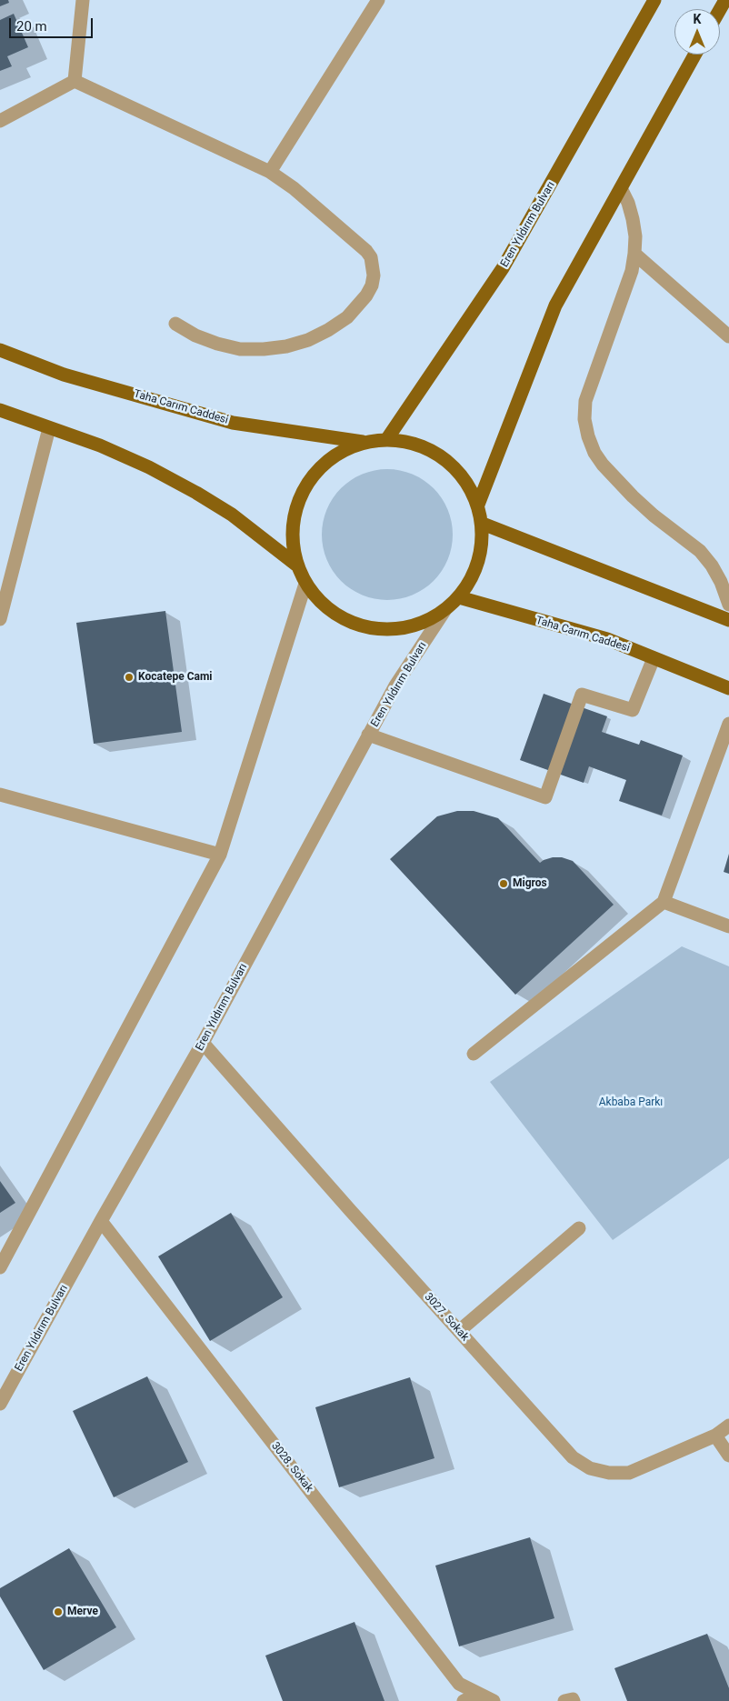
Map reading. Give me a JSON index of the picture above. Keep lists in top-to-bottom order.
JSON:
{
  "streets": {
    "main road": ["Eren Yıldırım Bulvarı", "Taha Carım Caddesi"],
    "street": ["3027. Sokak", "3028. Sokak"]
  },
  "crossings": [
    ["Eren Yıldırım Bulvarı", "3027. Sokak"],
    ["Eren Yıldırım Bulvarı", "3028. Sokak"]
  ],
  "parks": ["Akbaba Parkı"],
  "places": ["Kocatepe Cami", "Migros", "Merve"],
  "scale_bar": "20 m",
  "north": "top"
}
